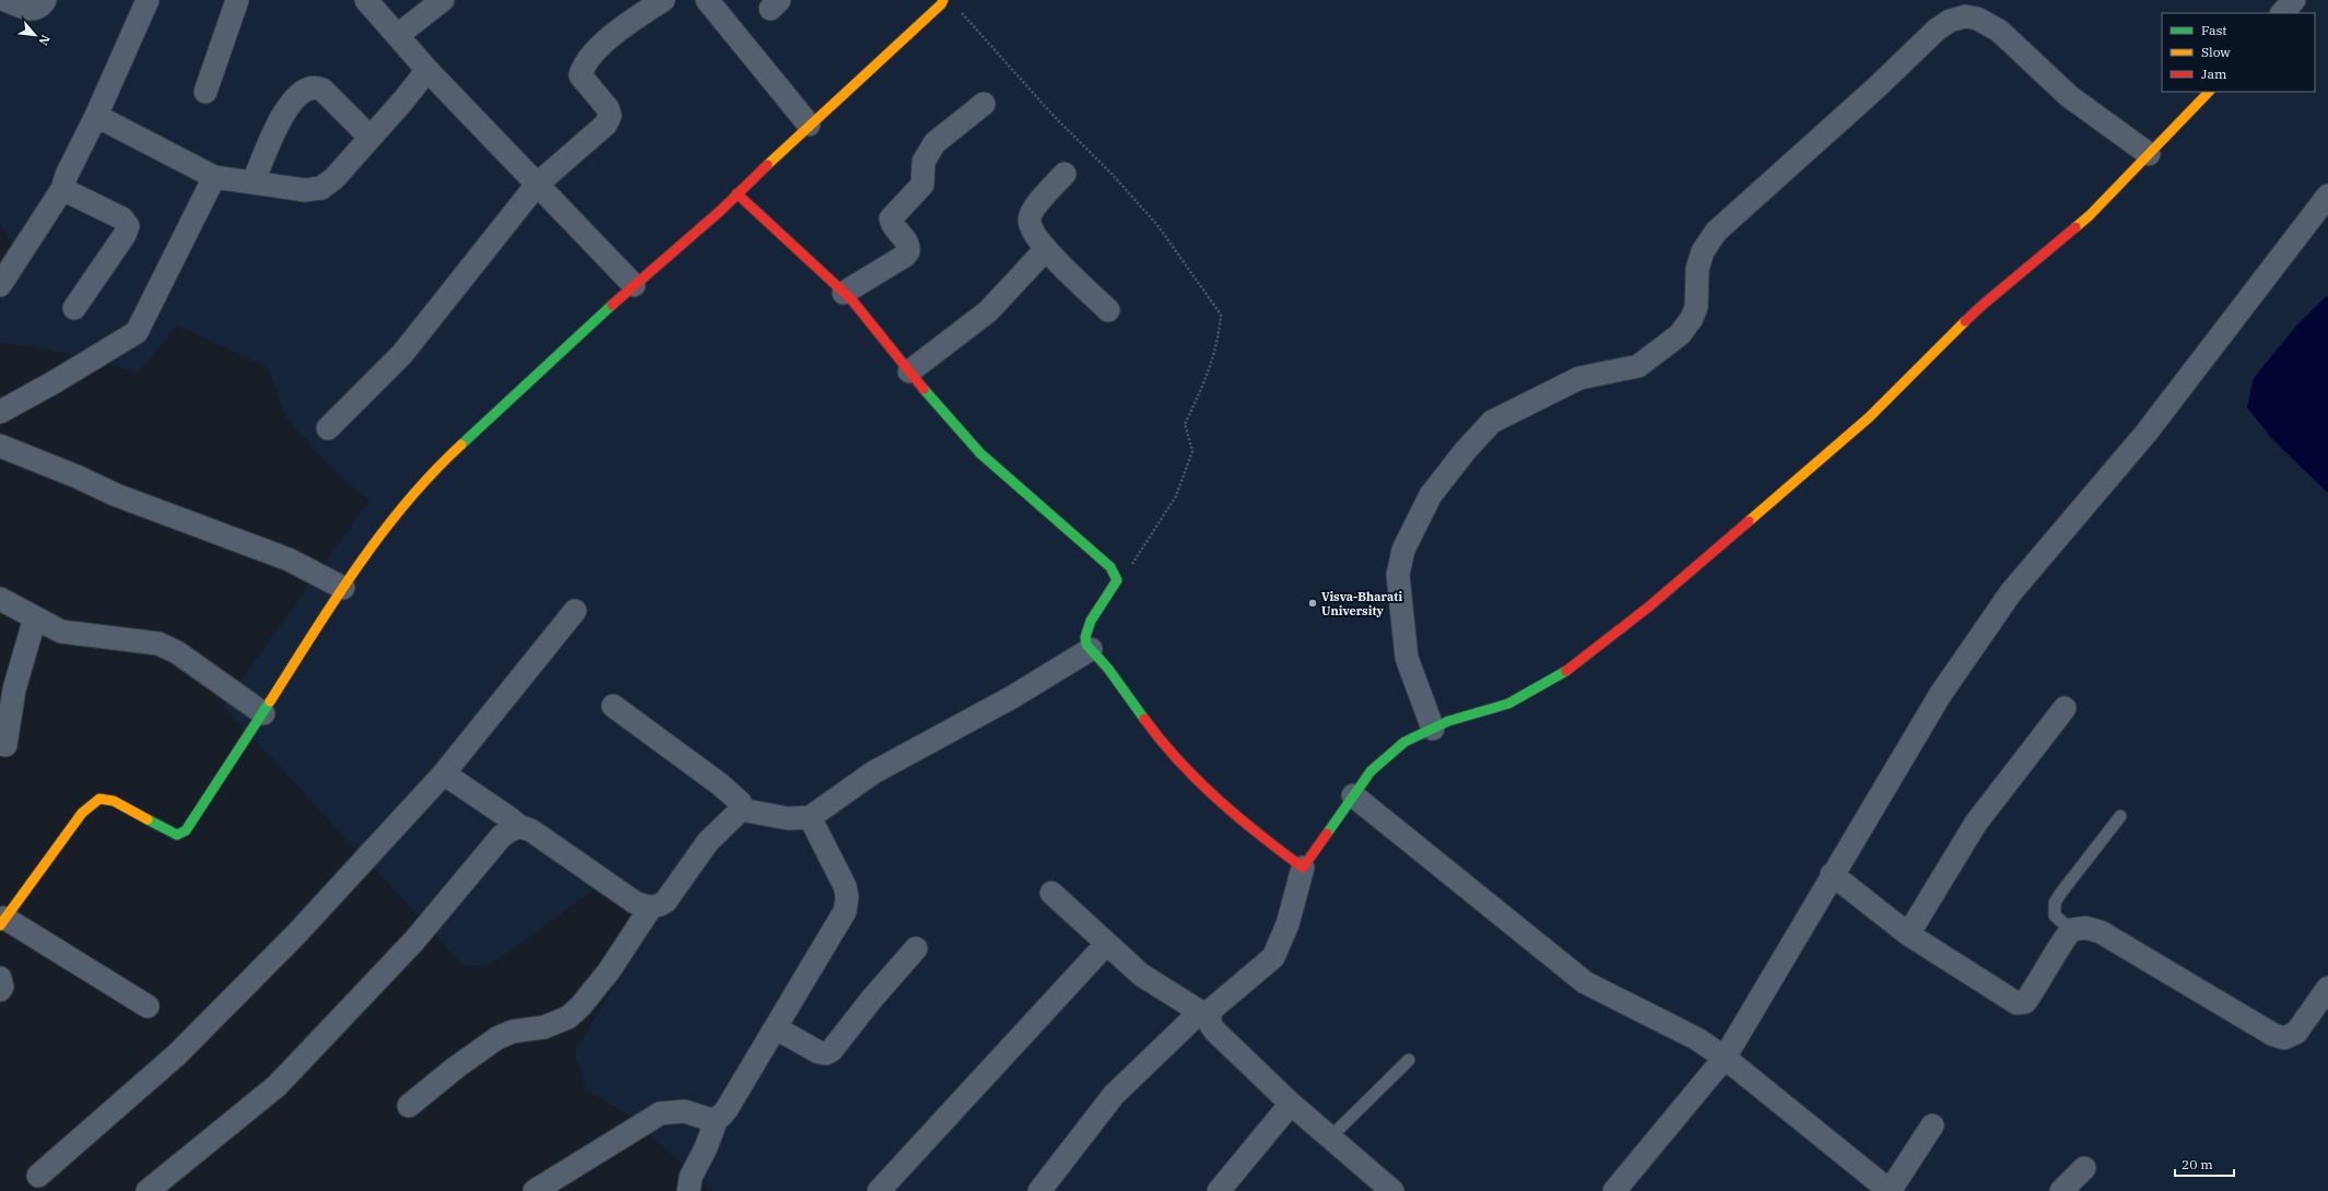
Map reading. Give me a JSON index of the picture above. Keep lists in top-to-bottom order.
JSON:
{
  "places": ["Visva-Bharati University"],
  "legend": ["Fast", "Slow", "Jam"],
  "scale_bar": "20 m",
  "north": "bottom right"
}
